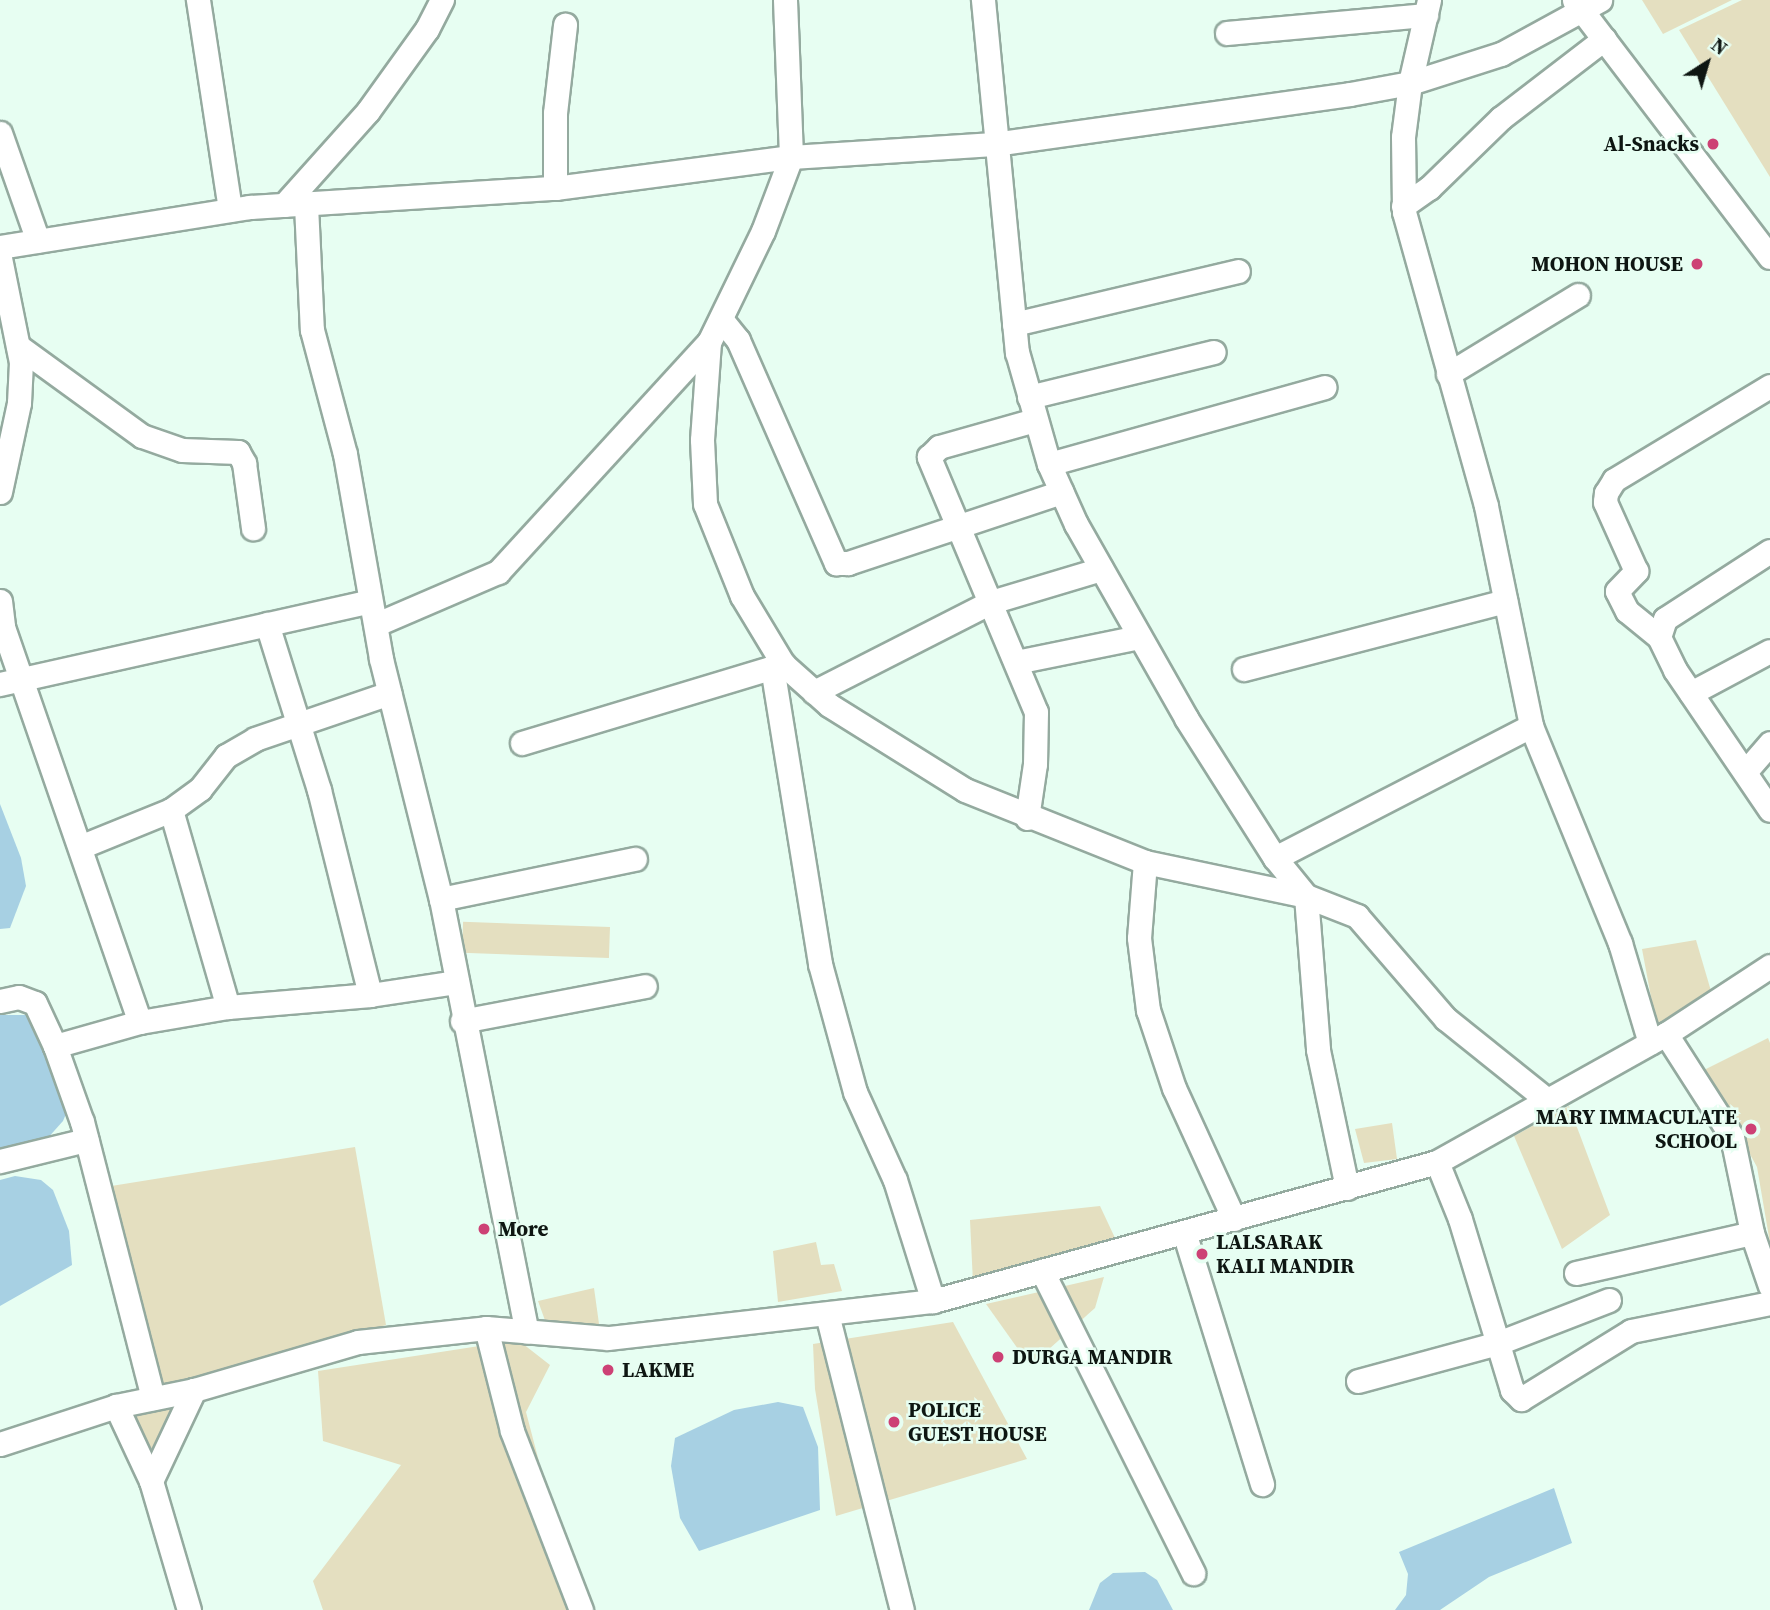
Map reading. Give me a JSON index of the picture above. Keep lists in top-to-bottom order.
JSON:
{
  "places": [
    "Al-Snacks",
    "MOHON HOUSE",
    "MARY IMMACULATE SCHOOL",
    "More",
    "LALSARAK KALI MANDIR",
    "DURGA MANDIR",
    "LAKME",
    "POLICE GUEST HOUSE"
  ],
  "north": "top right"
}
